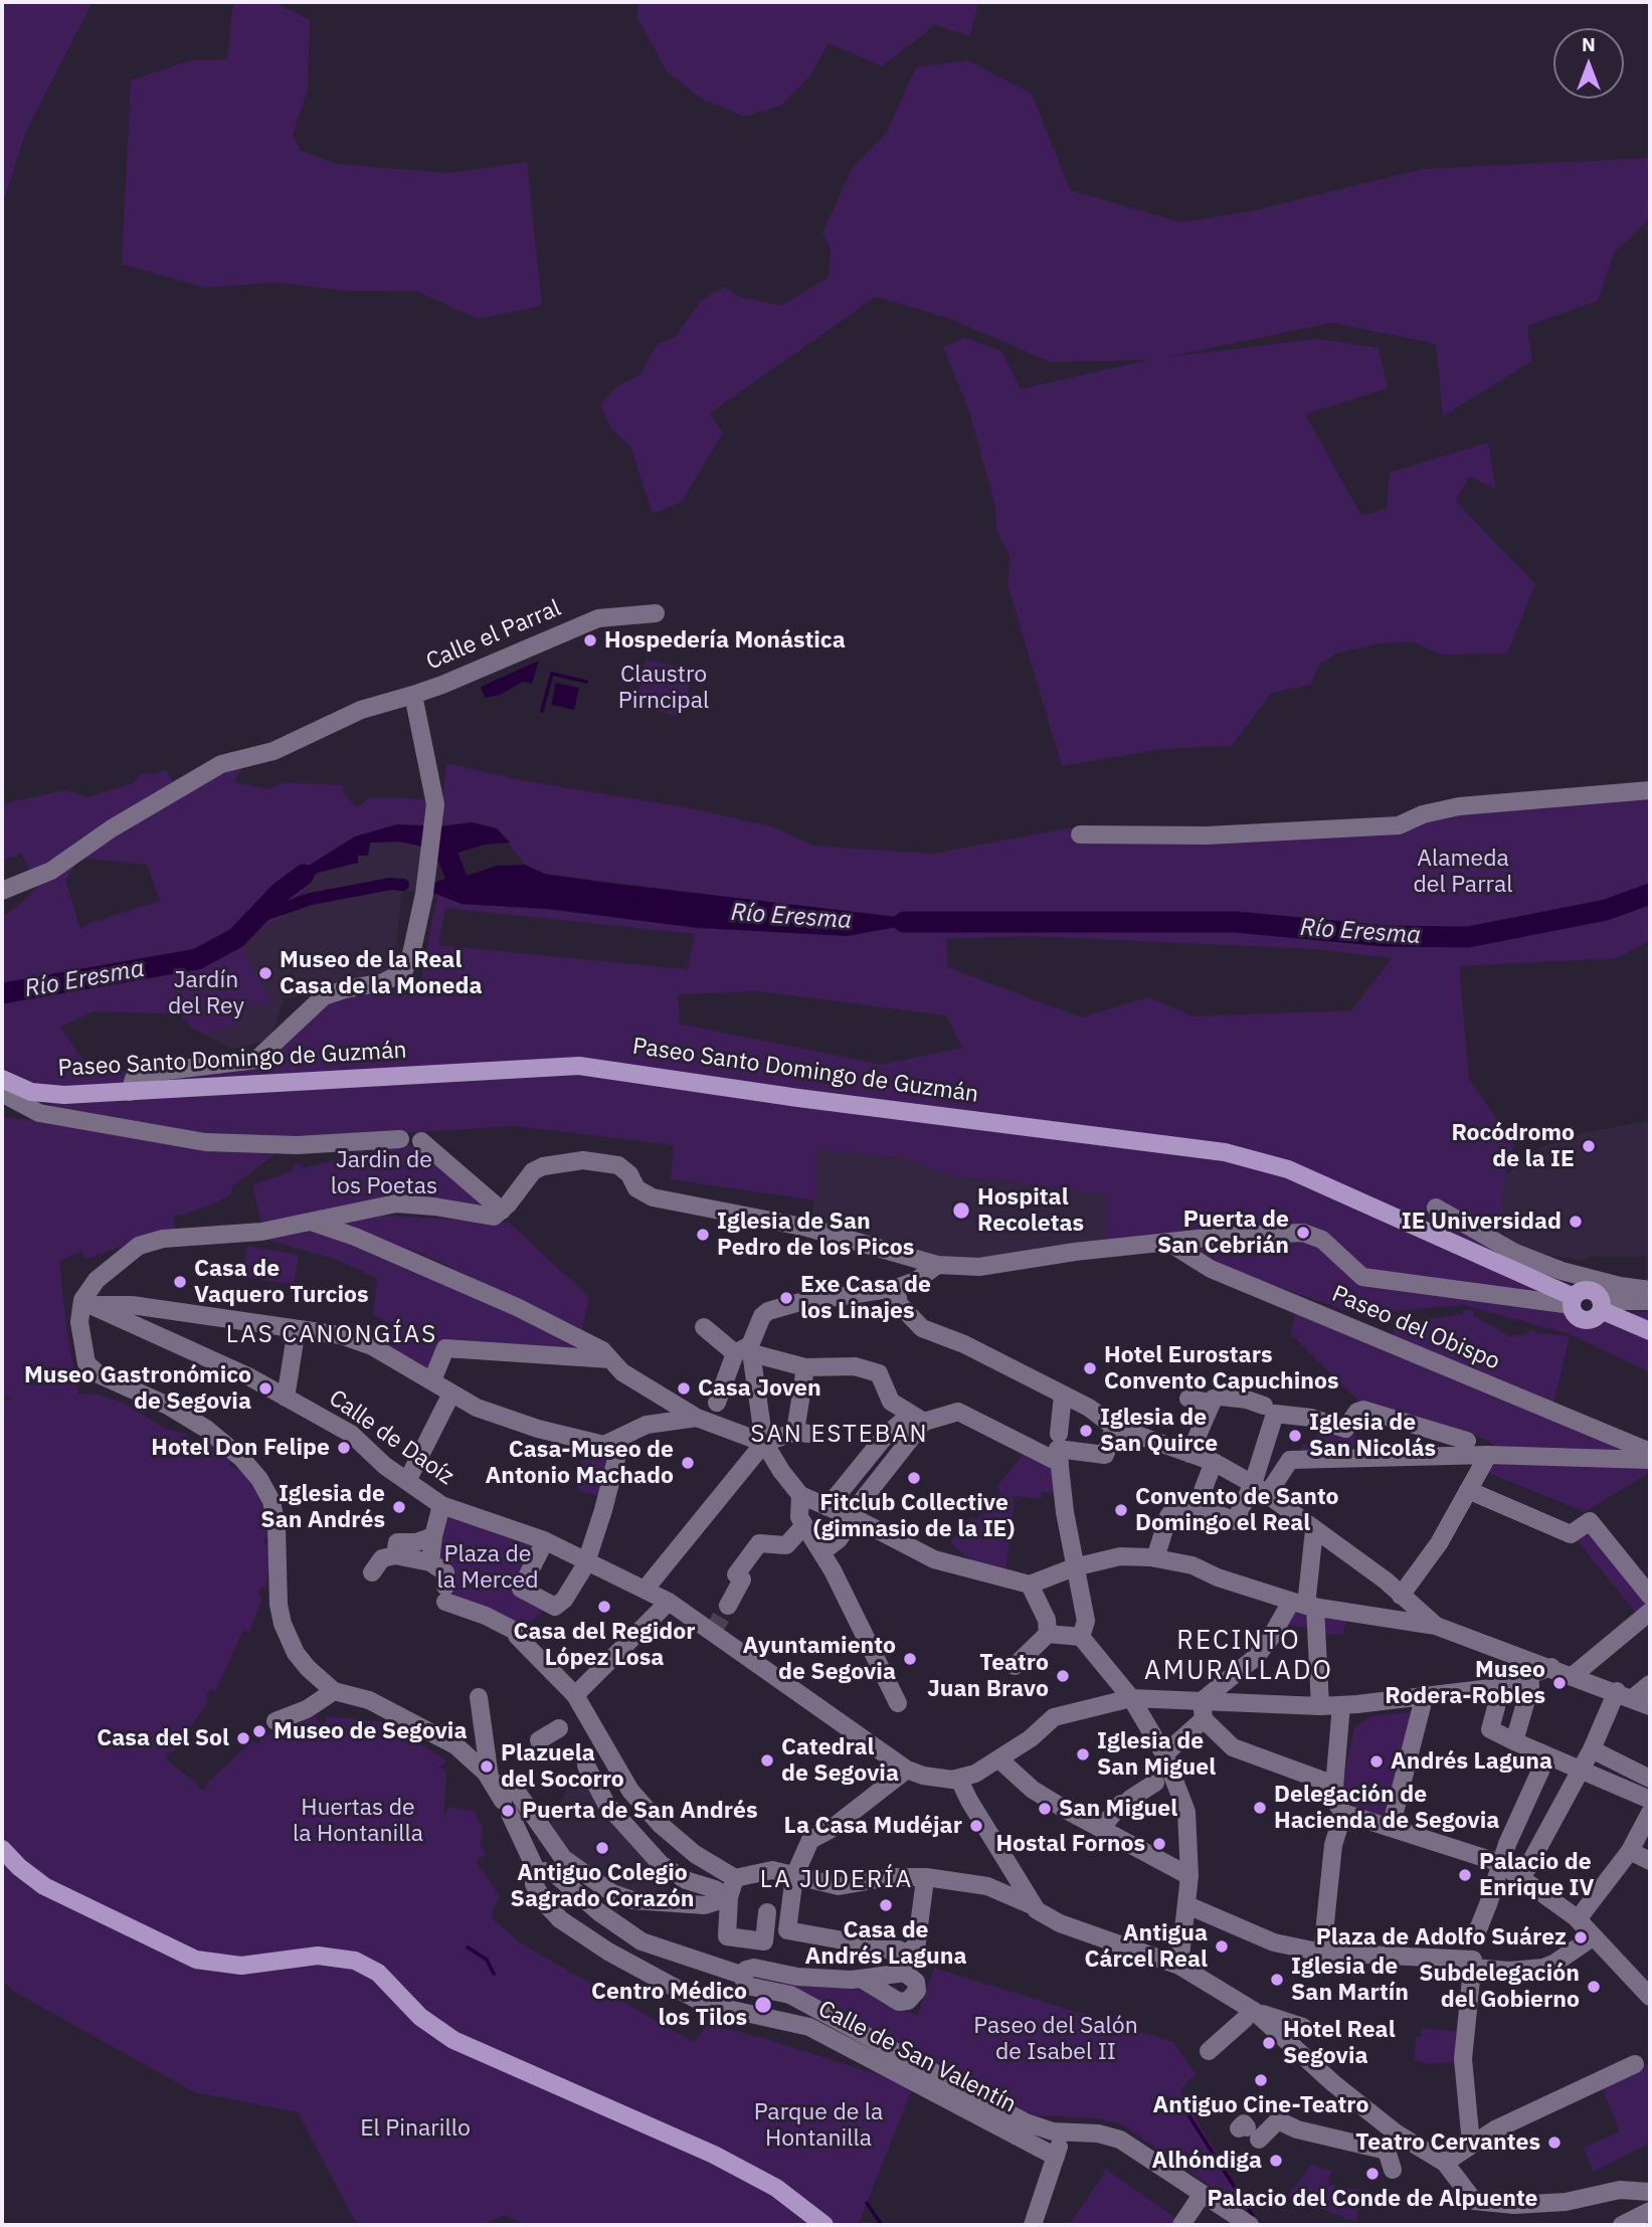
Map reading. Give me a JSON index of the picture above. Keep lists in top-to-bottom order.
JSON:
{
  "streets": {
    "main road": ["Paseo Santo Domingo de Guzmán"],
    "street": [
      "Calle el Parral",
      "Paseo del Obispo",
      "Calle de Daoíz",
      "Calle de San Valentín"
    ]
  },
  "crossings": [
    ["Calle el Parral", "Paseo Santo Domingo de Guzmán"]
  ],
  "districts": [
    "LAS CANONGÍAS",
    "SAN ESTEBAN",
    "RECINTO AMURALLADO",
    "LA JUDERÍA"
  ],
  "water": ["Río Eresma"],
  "parks": [
    "Claustro Pirncipal",
    "Alameda del Parral",
    "Jardín del Rey",
    "Jardin de los Poetas",
    "Plaza de la Merced",
    "Huertas de la Hontanilla",
    "Paseo del Salón de Isabel II",
    "Parque de la Hontanilla",
    "El Pinarillo"
  ],
  "places": [
    "Hospedería Monástica",
    "Museo de la Real Casa de la Moneda",
    "Rocódromo de la IE",
    "Hospital Recoletas",
    "IE Universidad",
    "Puerta de San Cebrián",
    "Iglesia de San Pedro de los Picos",
    "Casa de Vaquero Turcios",
    "Exe Casa de los Linajes",
    "Hotel Eurostars Convento Capuchinos",
    "Museo Gastronómico de Segovia",
    "Casa Joven",
    "Iglesia de San Quirce",
    "Iglesia de San Nicolás",
    "Hotel Don Felipe",
    "Casa-Museo de Antonio Machado",
    "Fitclub Collective (gimnasio de la IE)",
    "Iglesia de San Andrés",
    "Convento de Santo Domingo el Real",
    "Casa del Regidor López Losa",
    "Ayuntamiento de Segovia",
    "Teatro Juan Bravo",
    "Museo Rodera-Robles",
    "Museo de Segovia",
    "Casa del Sol",
    "Iglesia de San Miguel",
    "Catedral de Segovia",
    "Andrés Laguna",
    "Plazuela del Socorro",
    "Delegación de Hacienda de Segovia",
    "San Miguel",
    "Puerta de San Andrés",
    "La Casa Mudéjar",
    "Hostal Fornos",
    "Antiguo Colegio Sagrado Corazón",
    "Palacio de Enrique IV",
    "Casa de Andrés Laguna",
    "Plaza de Adolfo Suárez",
    "Antigua Cárcel Real",
    "Iglesia de San Martín",
    "Subdelegación del Gobierno",
    "Centro Médico los Tilos",
    "Hotel Real Segovia",
    "Antiguo Cine-Teatro",
    "Teatro Cervantes",
    "Alhóndiga",
    "Palacio del Conde de Alpuente"
  ],
  "north": "top"
}
